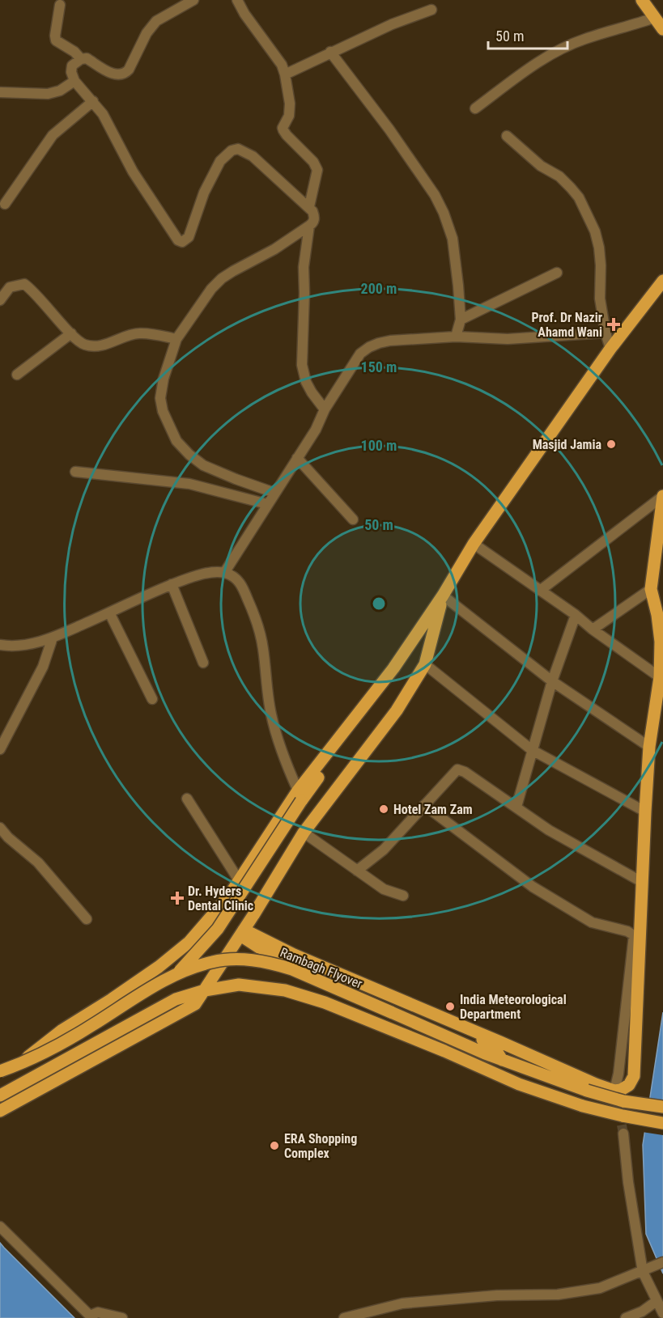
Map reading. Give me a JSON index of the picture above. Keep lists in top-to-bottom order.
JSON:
{
  "streets": {
    "main road": ["Rambagh Flyover"]
  },
  "places": {
    "health": ["Prof. Dr Nazir Ahamd Wani", "Dr. Hyders Dental Clinic"],
    "other": [
      "Masjid Jamia",
      "Hotel Zam Zam",
      "India Meteorological Department",
      "ERA Shopping Complex"
    ]
  },
  "scale_bar": "50 m",
  "rings": [
    "200 m",
    "150 m",
    "100 m",
    "50 m"
  ]
}
